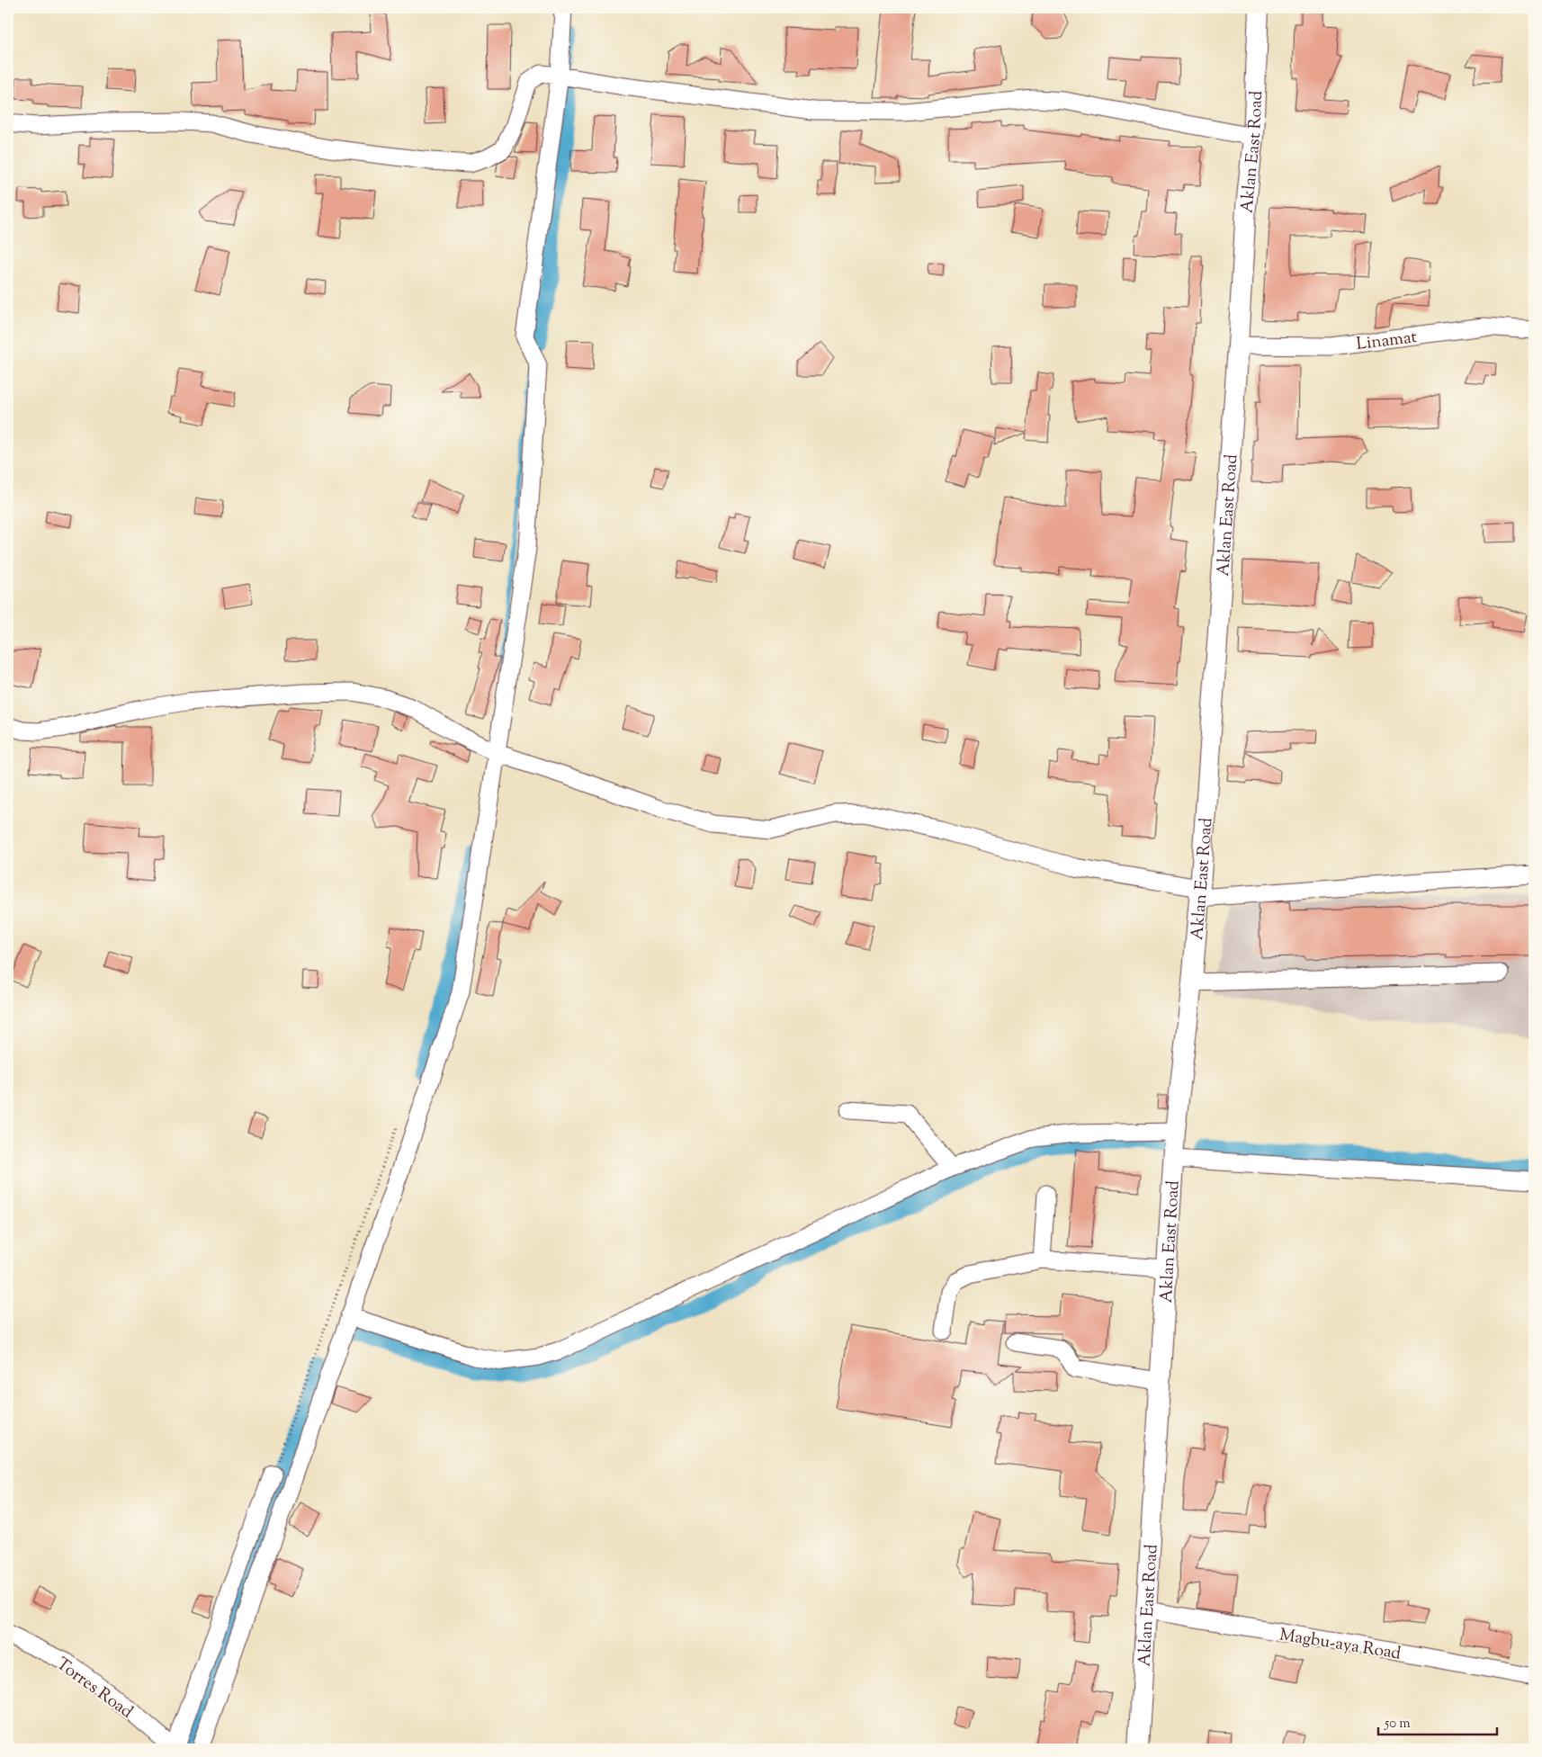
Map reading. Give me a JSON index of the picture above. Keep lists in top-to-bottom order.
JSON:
{
  "streets": {
    "main road": ["Aklan East Road"],
    "street": ["Linamat", "Magbu-aya Road", "Torres Road"]
  },
  "crossings": [
    ["Aklan East Road", "Linamat"],
    ["Aklan East Road", "Magbu-aya Road"]
  ],
  "scale_bar": "50 m"
}
